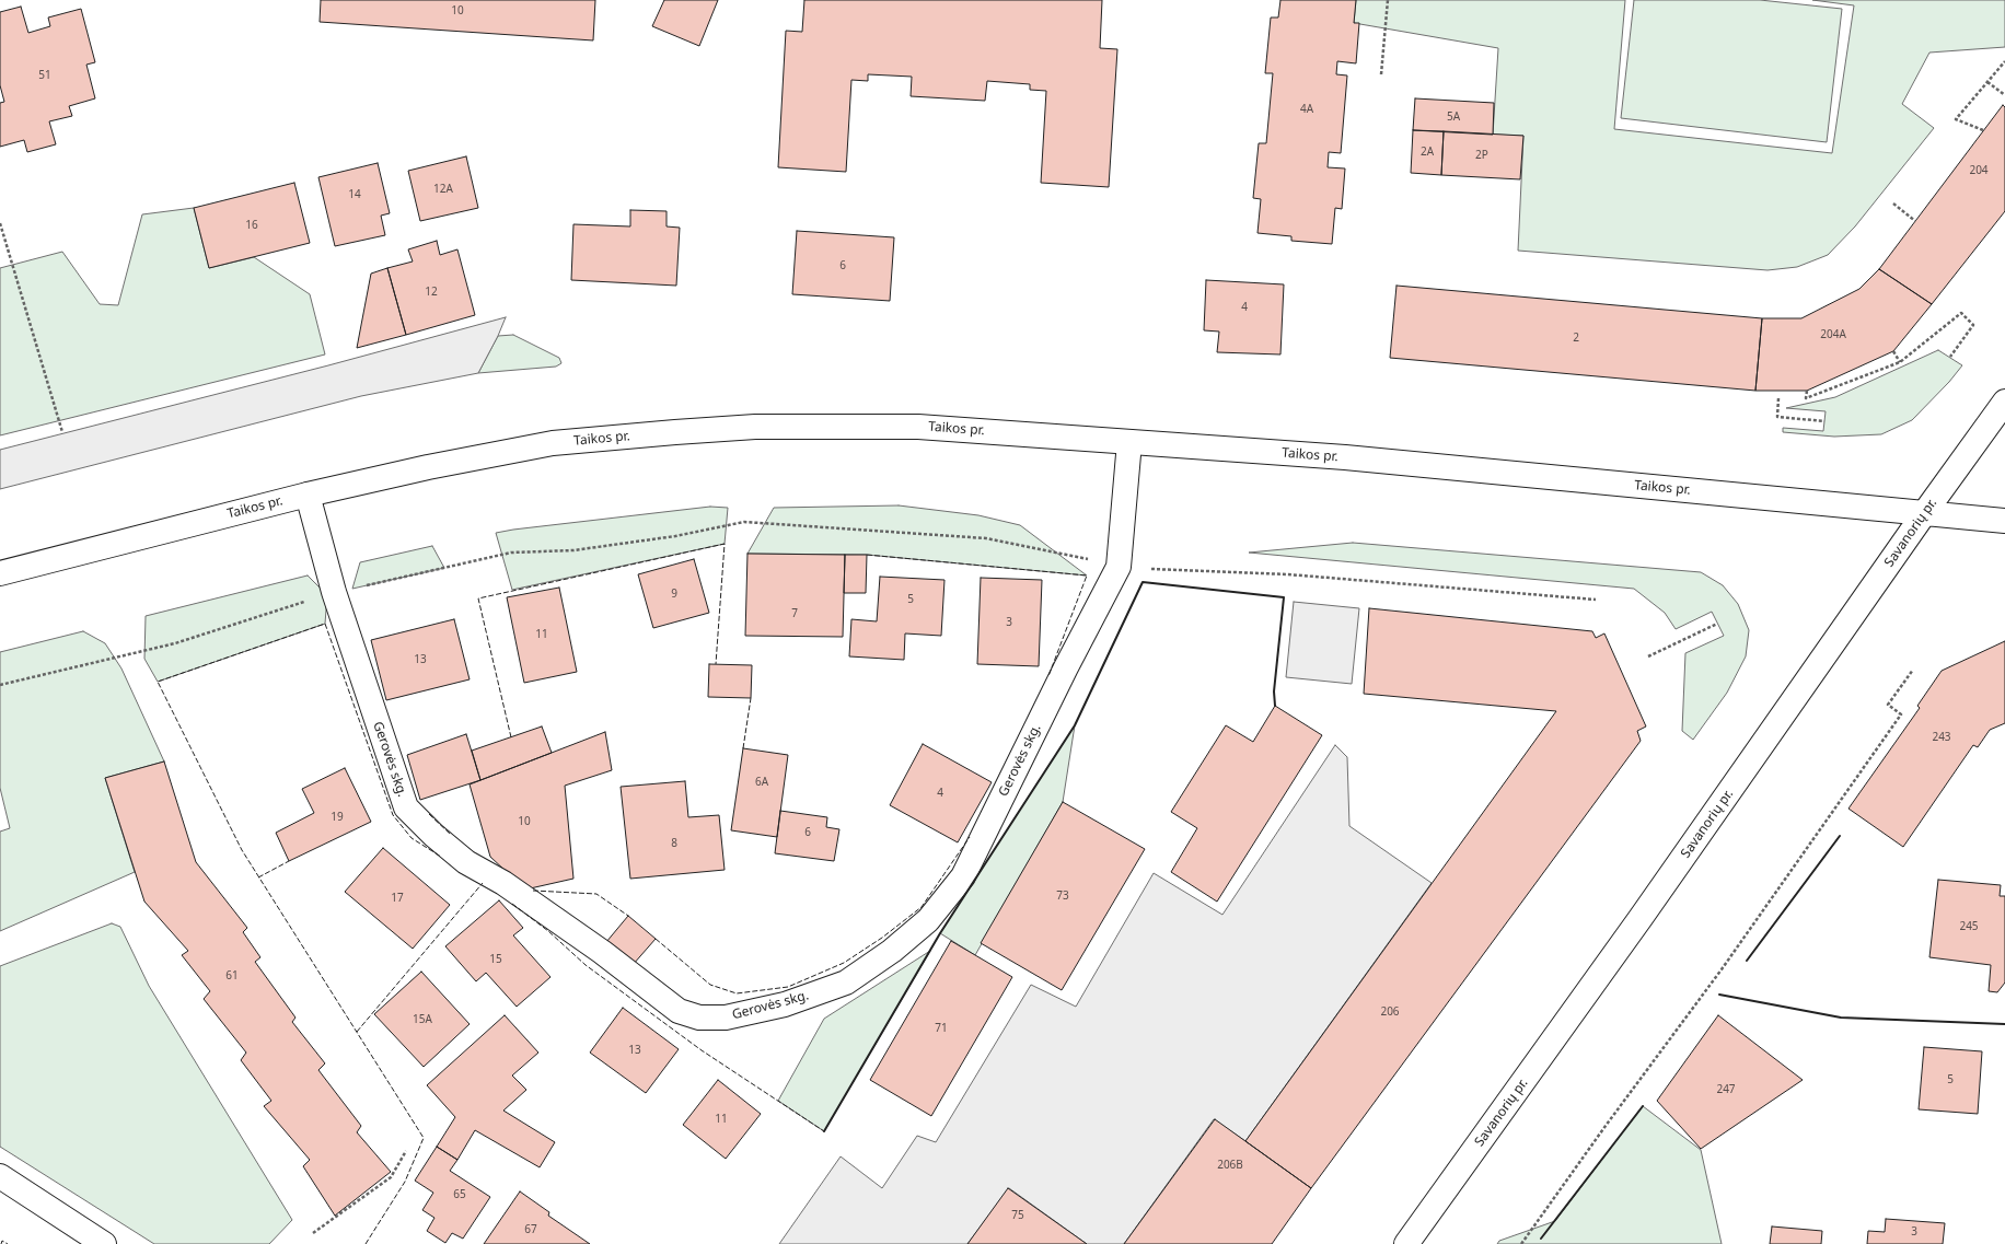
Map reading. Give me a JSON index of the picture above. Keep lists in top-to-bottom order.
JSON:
{
  "streets": {
    "main road": ["Taikos pr.", "Savanorių pr.", "Gerovės skg."]
  },
  "crossings": [
    ["Taikos pr.", "Savanorių pr."],
    ["Taikos pr.", "Gerovės skg."]
  ],
  "house_numbers": [
    "10",
    "51",
    "4A",
    "5A",
    "2A",
    "2P",
    "204",
    "12A",
    "14",
    "16",
    "6",
    "12",
    "4",
    "204A",
    "2",
    "9",
    "5",
    "7",
    "3",
    "11",
    "13",
    "243",
    "6A",
    "4",
    "19",
    "10",
    "6",
    "8",
    "73",
    "17",
    "245",
    "15",
    "61",
    "206",
    "15A",
    "71",
    "13",
    "5",
    "247",
    "11",
    "206B",
    "65",
    "75",
    "67",
    "3"
  ]
}
